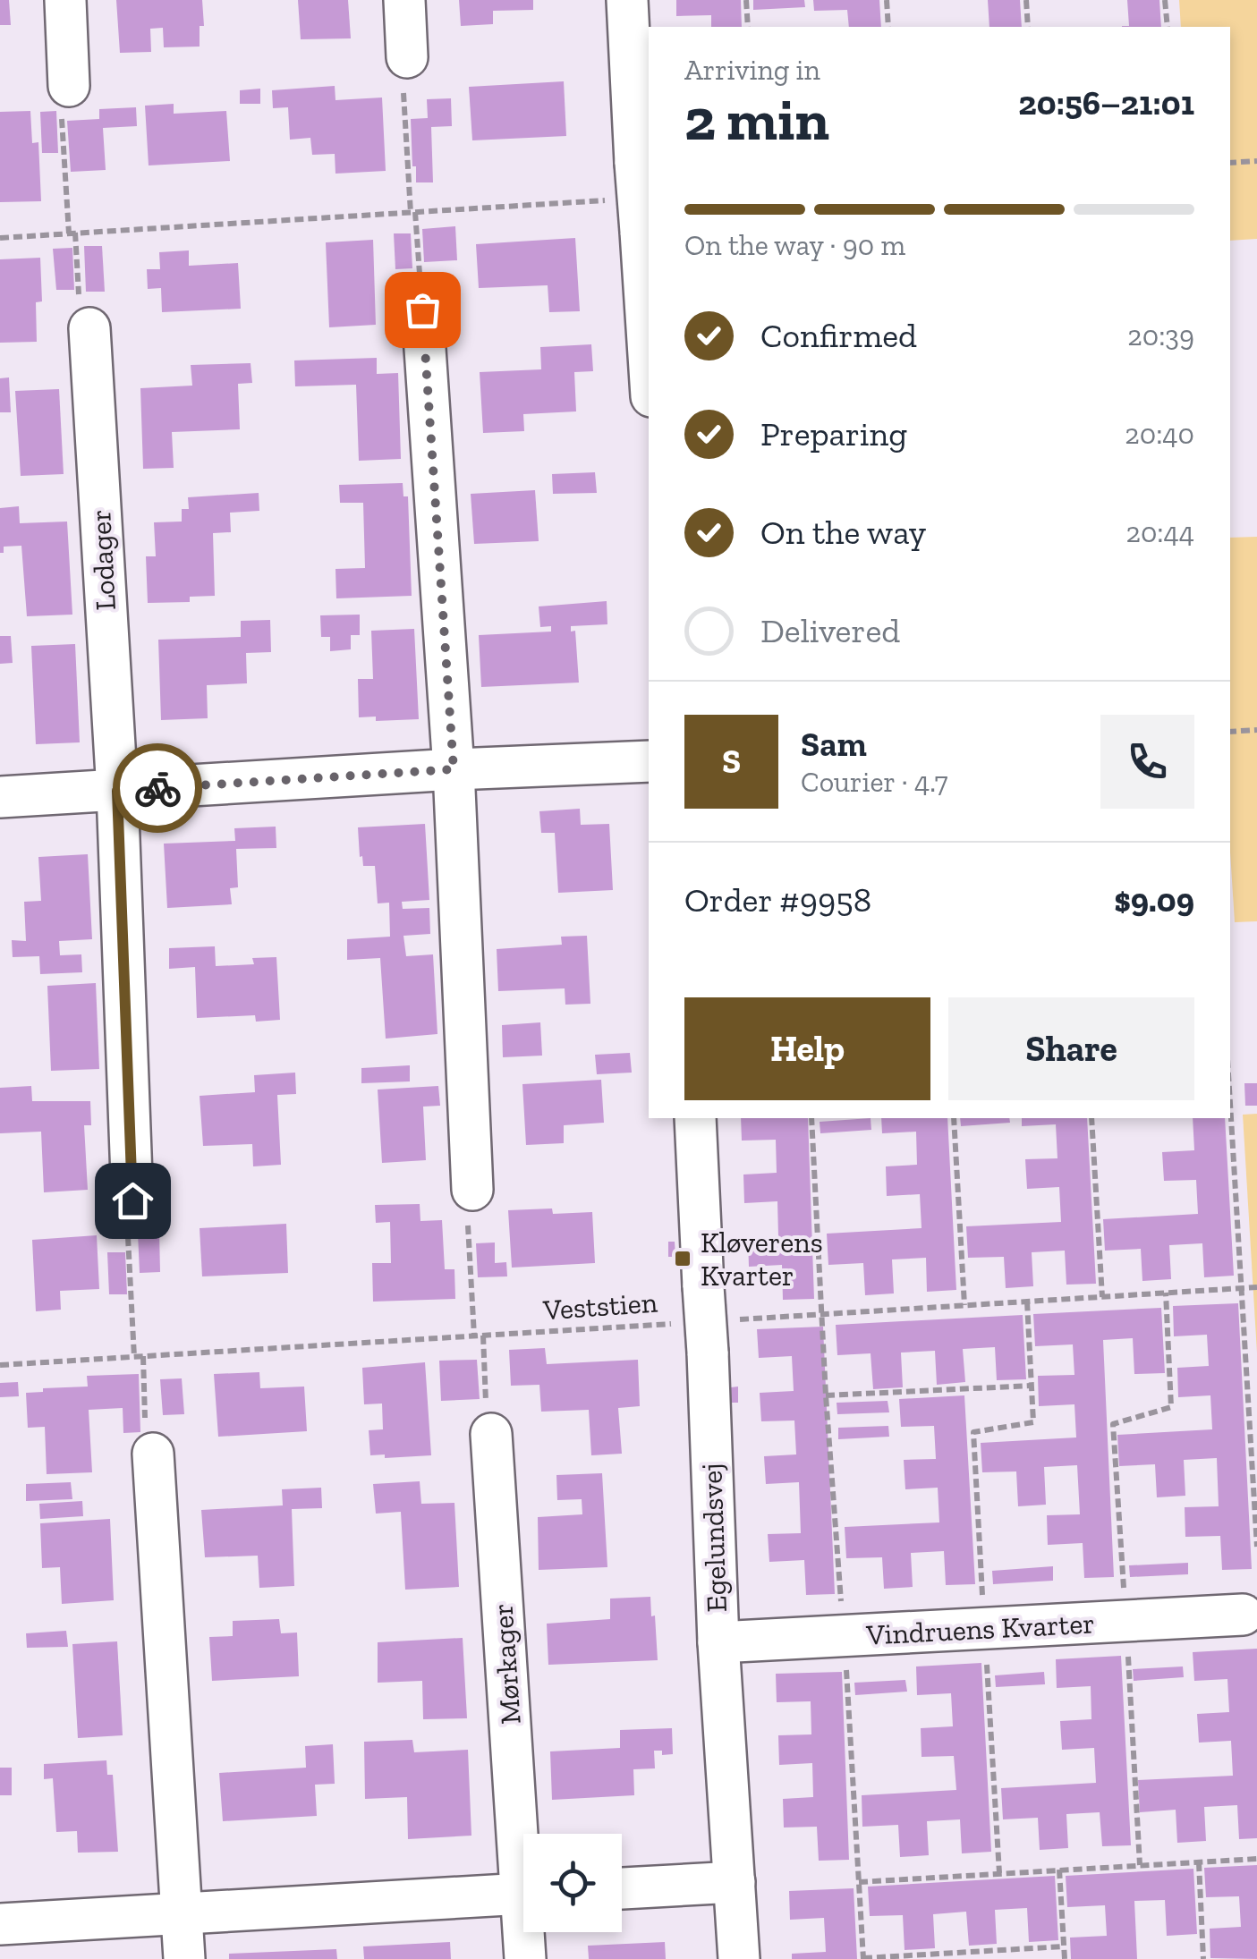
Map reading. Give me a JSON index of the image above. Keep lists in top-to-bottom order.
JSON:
{
  "streets": {
    "street": [
      "Lodager",
      "Egelundsvej",
      "Vindruens Kvarter",
      "Mørkager"
    ],
    "path": ["Veststien"]
  },
  "crossings": [
    ["Veststien", "Egelundsvej"],
    ["Egelundsvej", "Vindruens Kvarter"]
  ],
  "places": {
    "transit": ["Kløverens Kvarter"]
  },
  "page": {
    "heading": ["2 min", "Arriving in", "20:56–21:01"],
    "panel": [
      "Sam",
      "Courier · 4.7",
      "Order #9958",
      "$9.09"
    ],
    "bar": "On the way · 90 m",
    "list": [
      ["Confirmed", "20:39"],
      ["Preparing", "20:40"],
      ["On the way", "20:44"],
      "Delivered"
    ],
    "round": "S",
    "buttons": ["Help", "Share"]
  }
}
